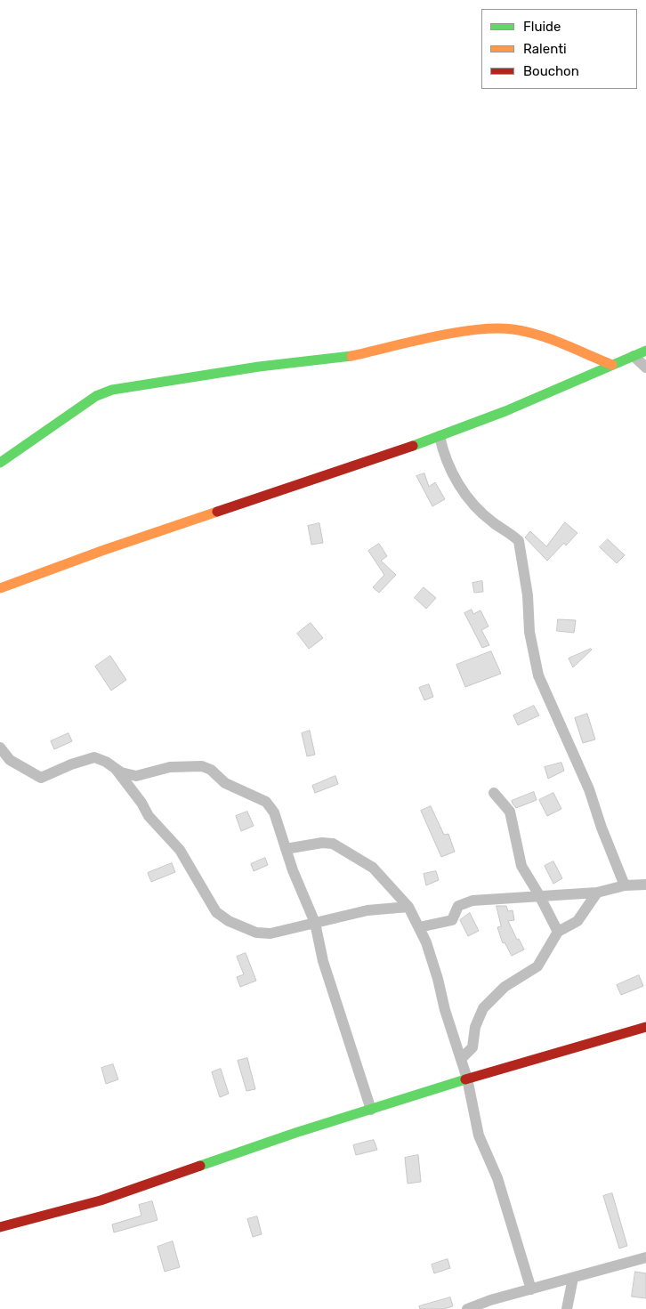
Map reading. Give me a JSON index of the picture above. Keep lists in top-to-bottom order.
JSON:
{
  "legend": ["Fluide", "Ralenti", "Bouchon"]
}
